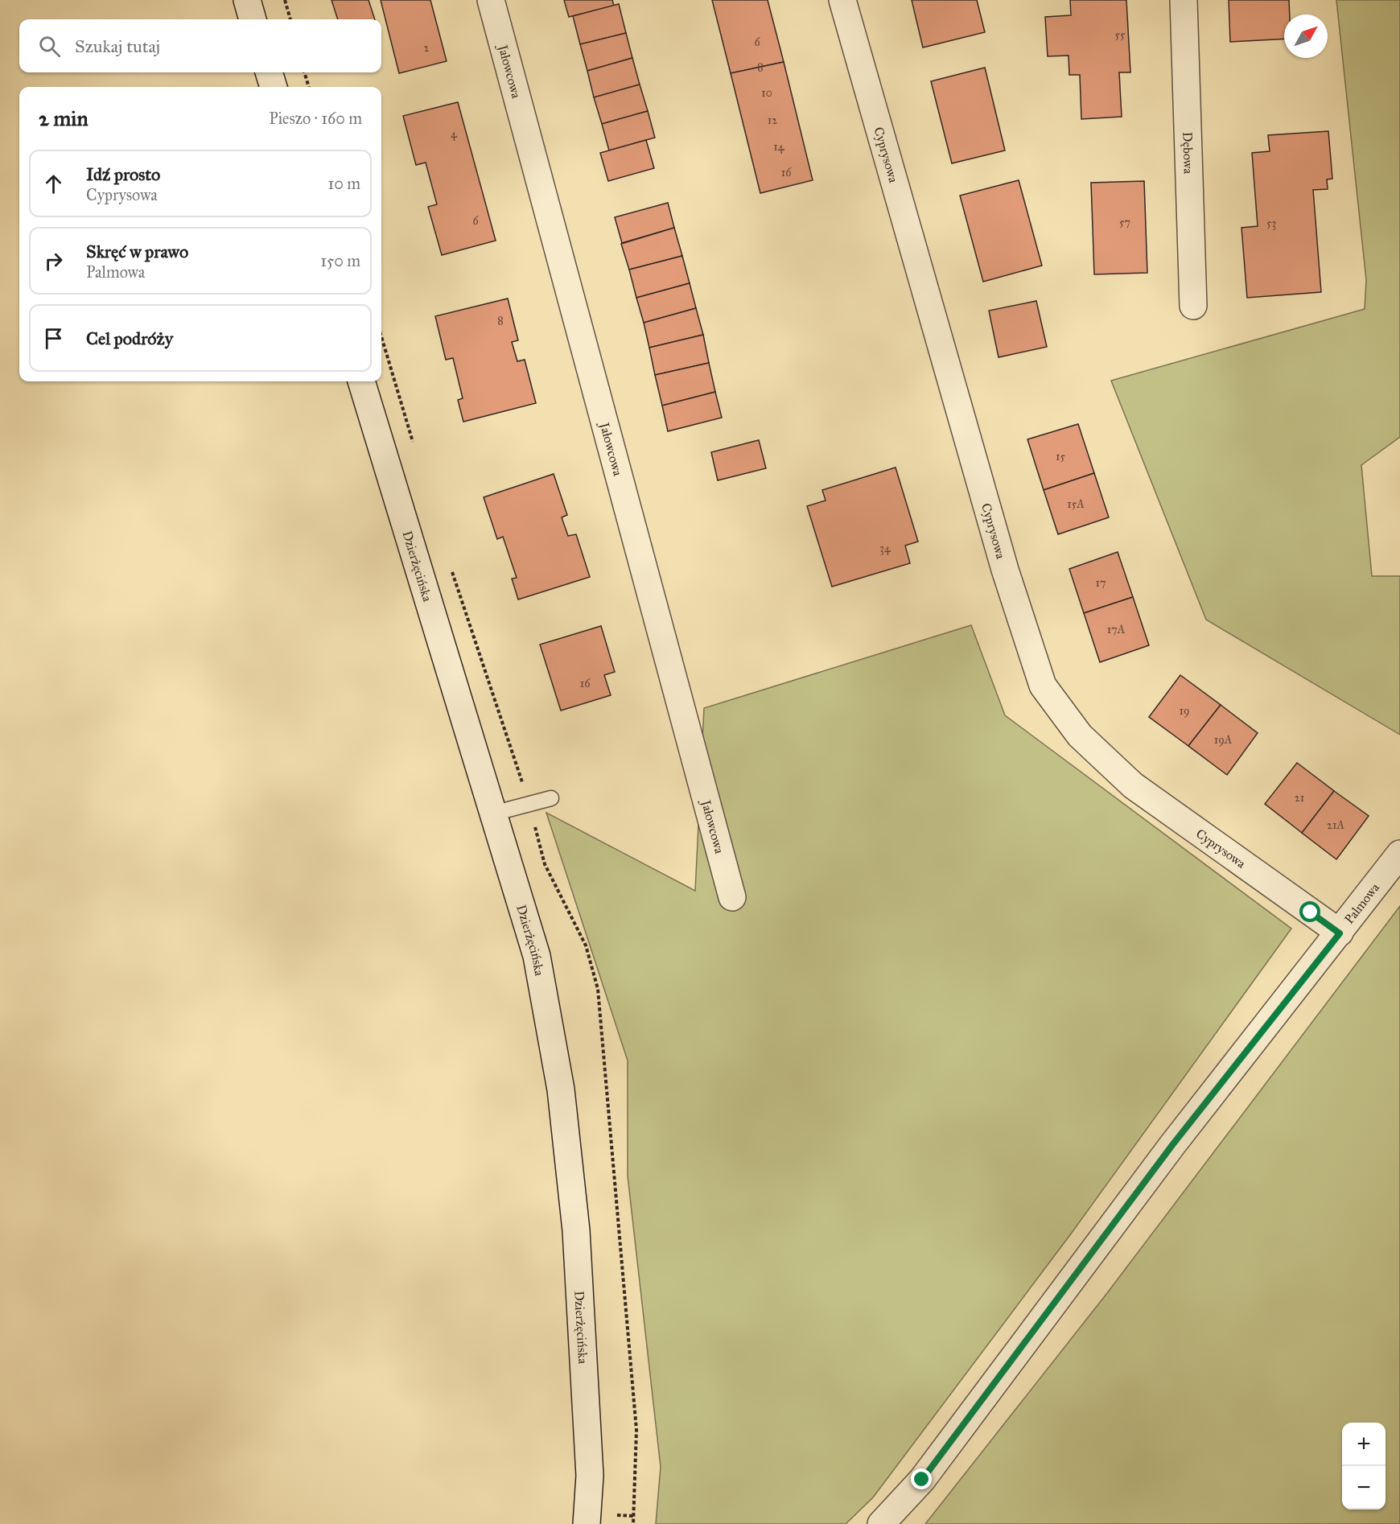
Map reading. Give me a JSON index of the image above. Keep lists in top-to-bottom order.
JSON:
{
  "streets": {
    "street": [
      "Jałowcowa",
      "Dębowa",
      "Cyprysowa",
      "Dzierżęcińska",
      "Palmowa"
    ]
  },
  "crossings": [
    ["Cyprysowa", "Palmowa"]
  ],
  "house_numbers": [
    "55",
    "6",
    "2",
    "8",
    "10",
    "12",
    "4",
    "14",
    "16",
    "6",
    "57",
    "53",
    "8",
    "15",
    "15A",
    "34",
    "17",
    "17A",
    "16",
    "19",
    "19A",
    "21",
    "21A"
  ],
  "north": "top right",
  "page": {
    "search": "Szukaj tutaj",
    "heading": ["2 min", "Pieszo · 160 m"],
    "list": [
      ["Idź prosto", "Cyprysowa", "10 m"],
      ["Skręć w prawo", "Palmowa", "150 m"],
      "Cel podróży"
    ],
    "map_buttons": ["+", "−"]
  }
}
